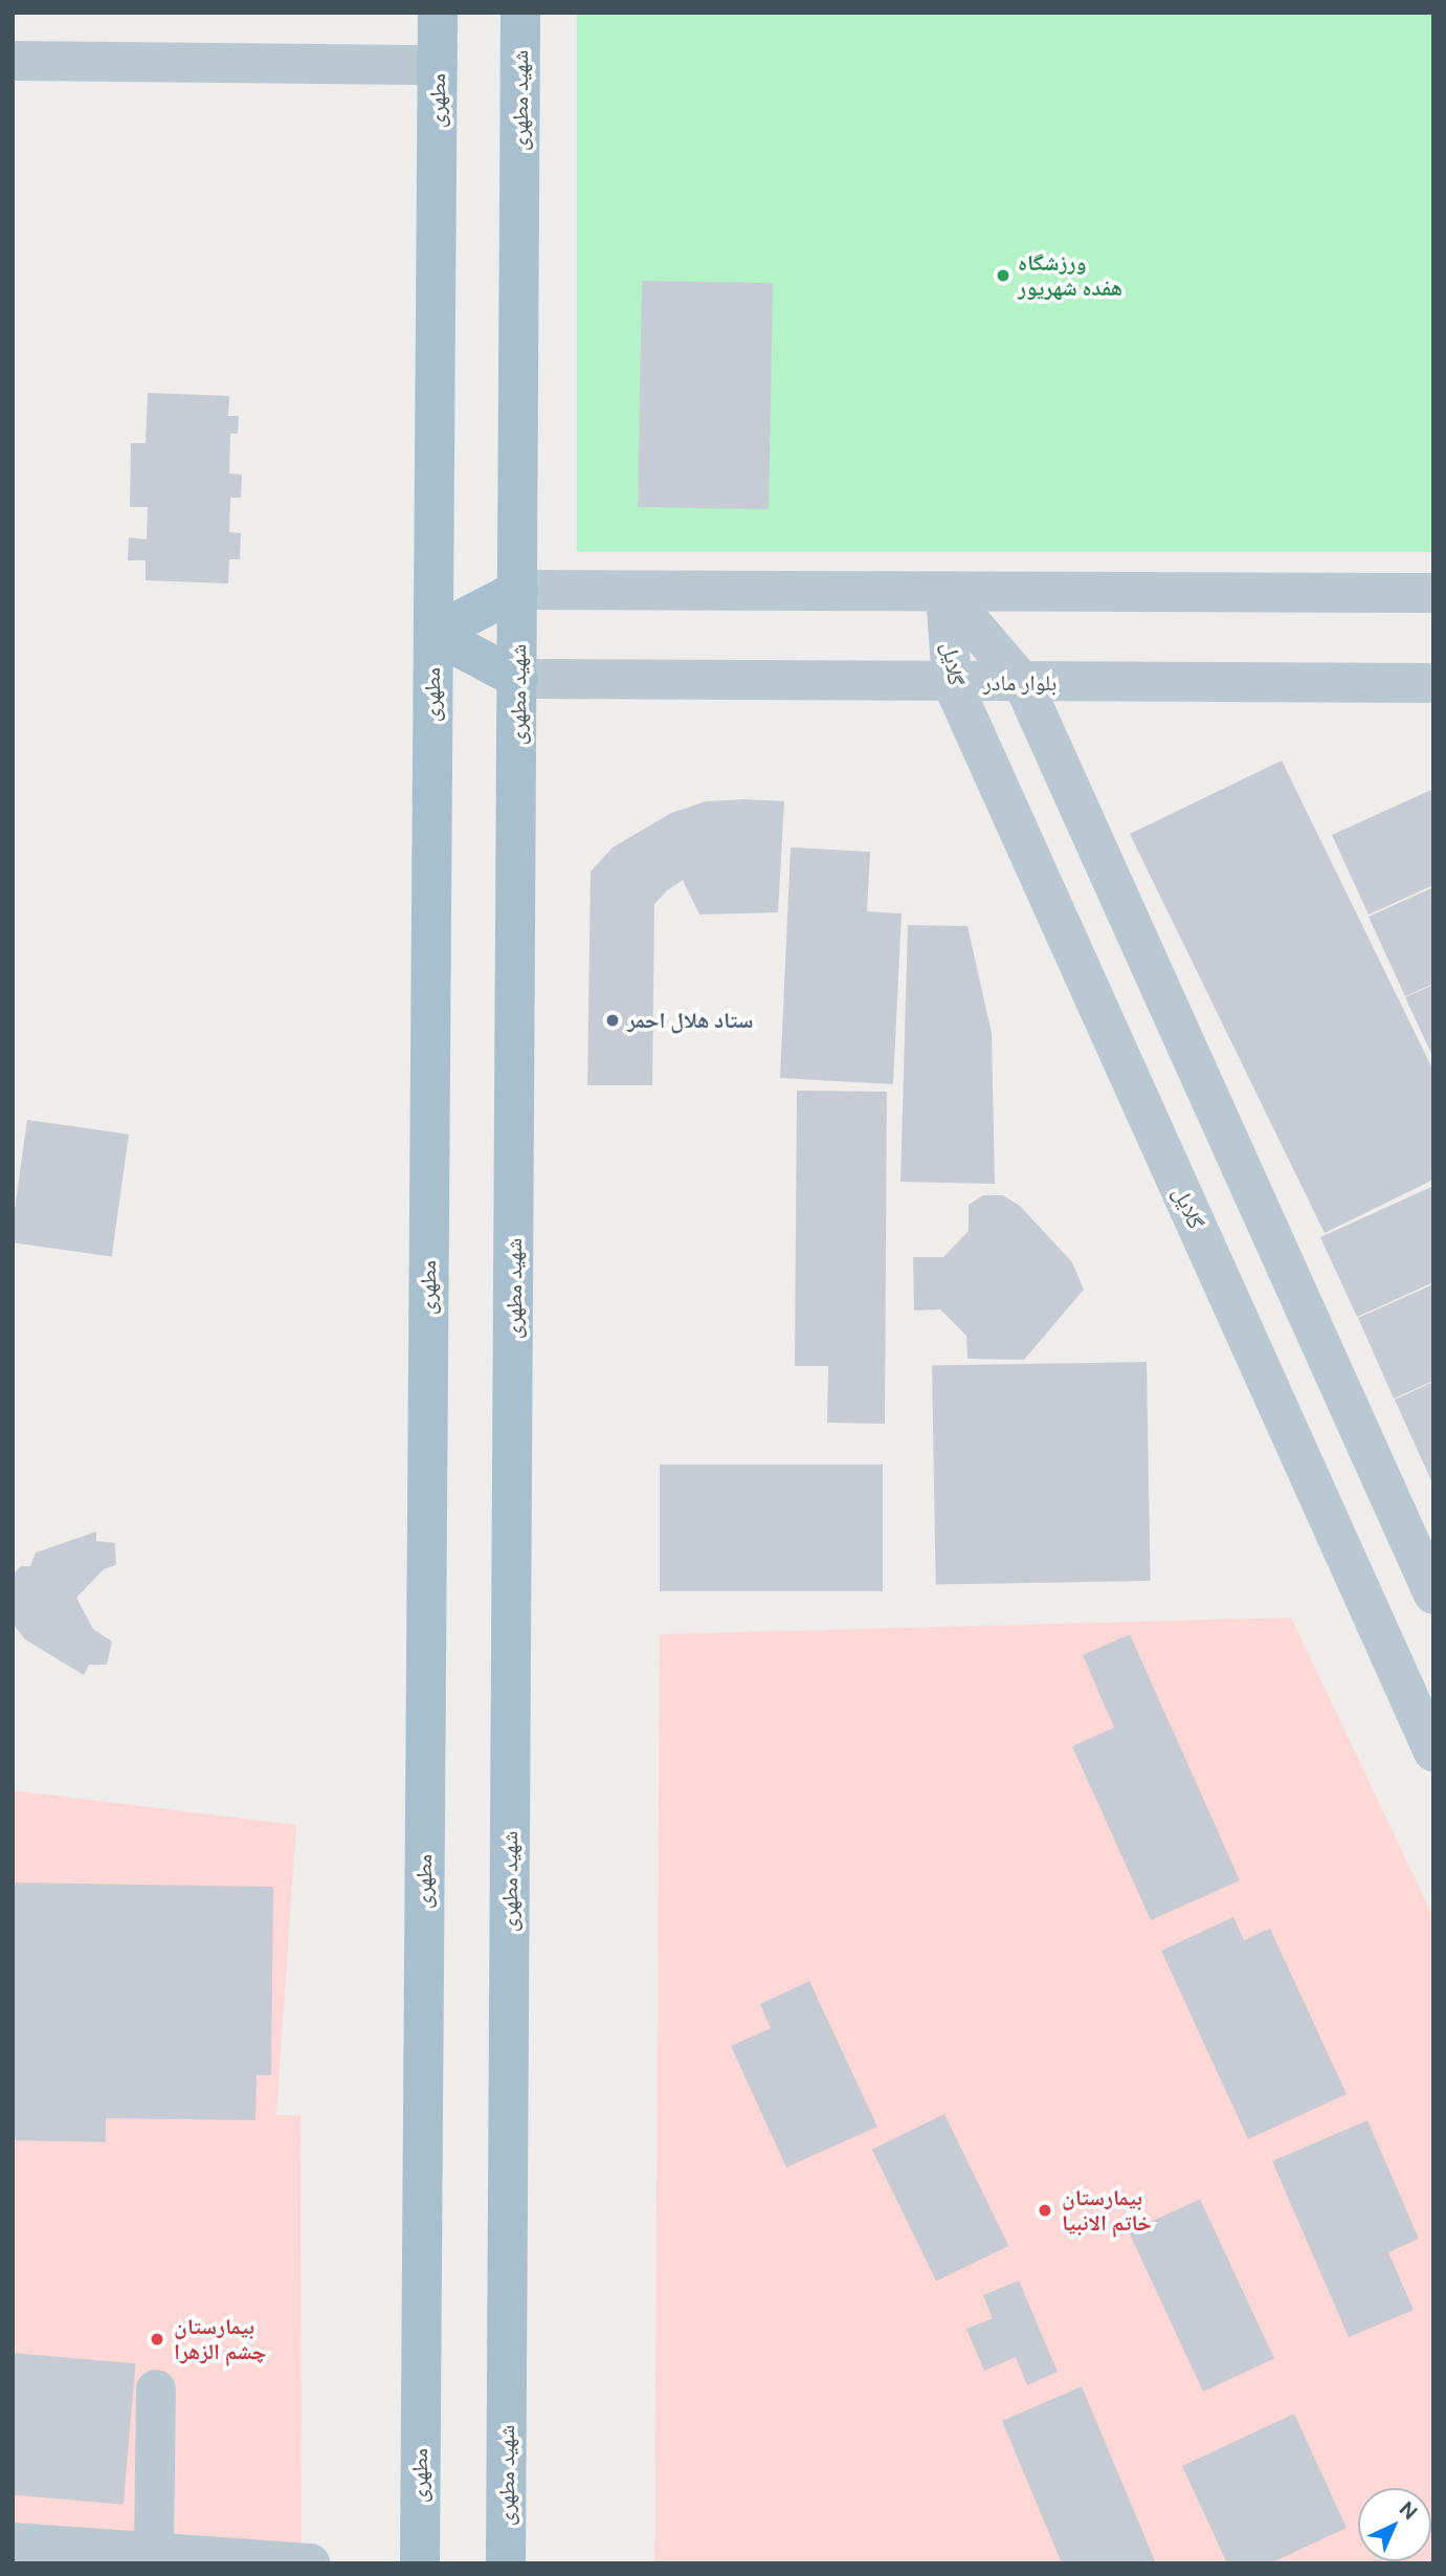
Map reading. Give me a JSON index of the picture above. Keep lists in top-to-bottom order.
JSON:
{
  "streets": {
    "main road": ["مطهری", "شهید مطهری"],
    "street": ["گلایل", "بلوار مادر"]
  },
  "crossings": [
    ["شهید مطهری", "بلوار مادر"],
    ["گلایل", "بلوار مادر"]
  ],
  "places": [
    "ورزشگاه هفده شهریور",
    "ستاد هلال احمر",
    "بیمارستان خاتم الانبیا",
    "بیمارستان چشم الزهرا"
  ],
  "north": "top right"
}
